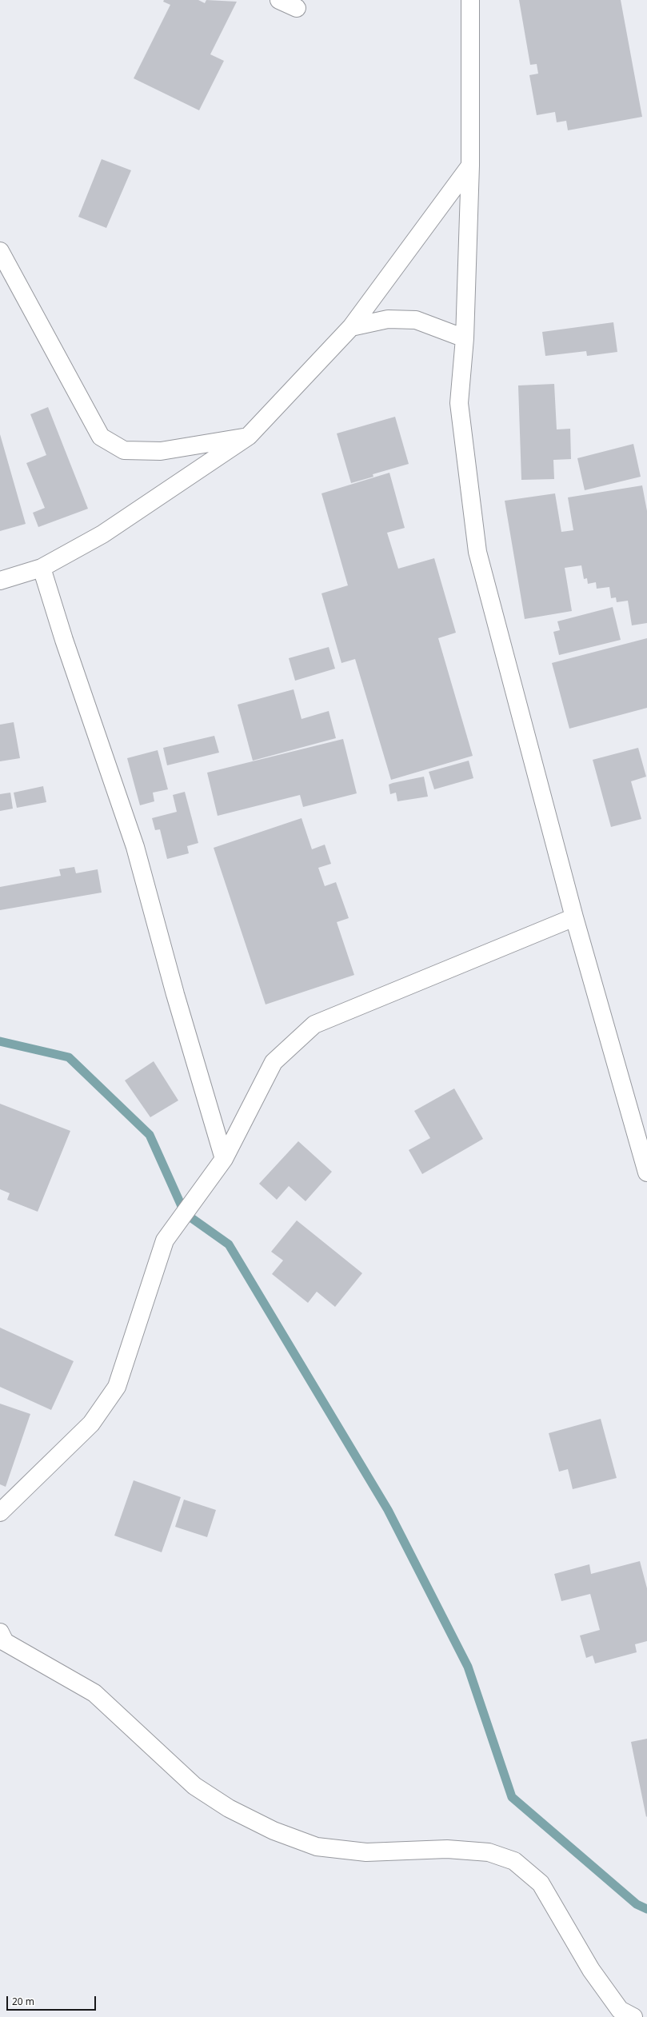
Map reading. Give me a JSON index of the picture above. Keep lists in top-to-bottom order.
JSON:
{
  "scale_bar": "20 m"
}
